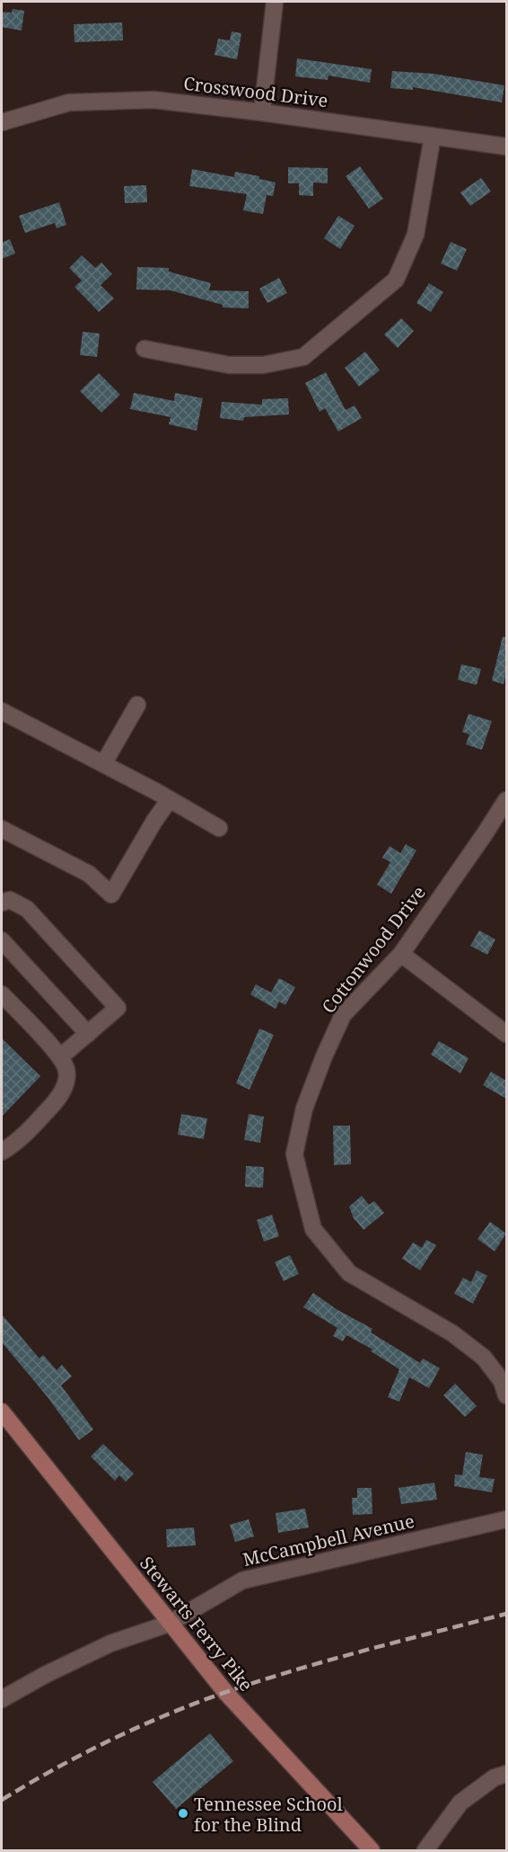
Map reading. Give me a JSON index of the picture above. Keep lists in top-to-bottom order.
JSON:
{
  "streets": {
    "main road": ["Stewarts Ferry Pike"],
    "street": ["Crosswood Drive", "Cottonwood Drive", "McCampbell Avenue"]
  },
  "crossings": [
    ["McCampbell Avenue", "Stewarts Ferry Pike"]
  ],
  "places": ["Tennessee School for the Blind"]
}
